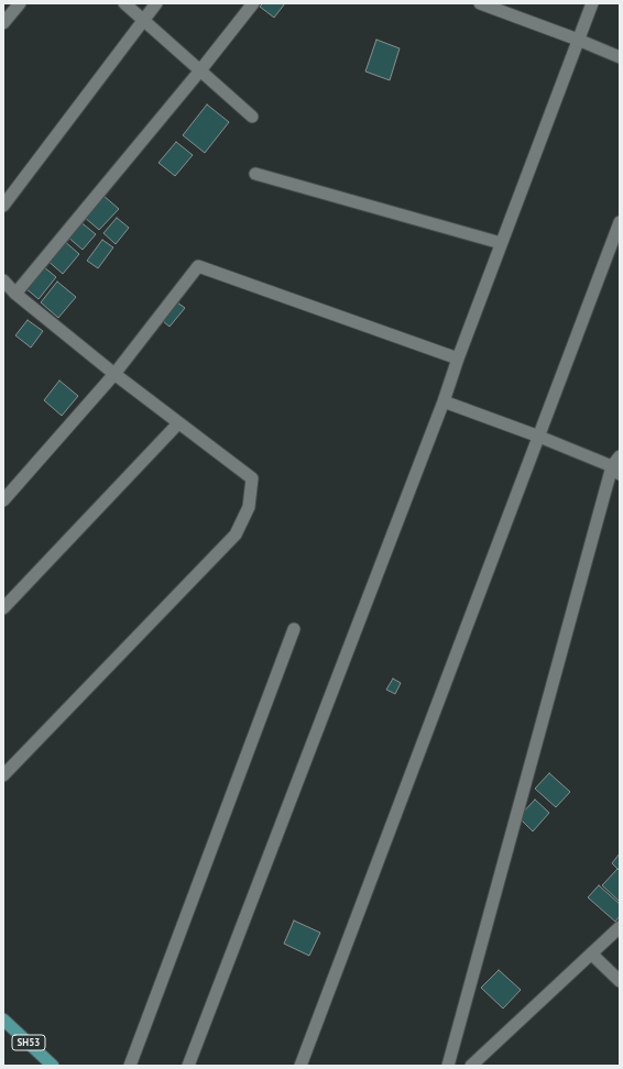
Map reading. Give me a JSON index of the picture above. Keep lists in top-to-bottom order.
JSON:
{
  "streets": {
    "main road": ["SH53"]
  }
}
